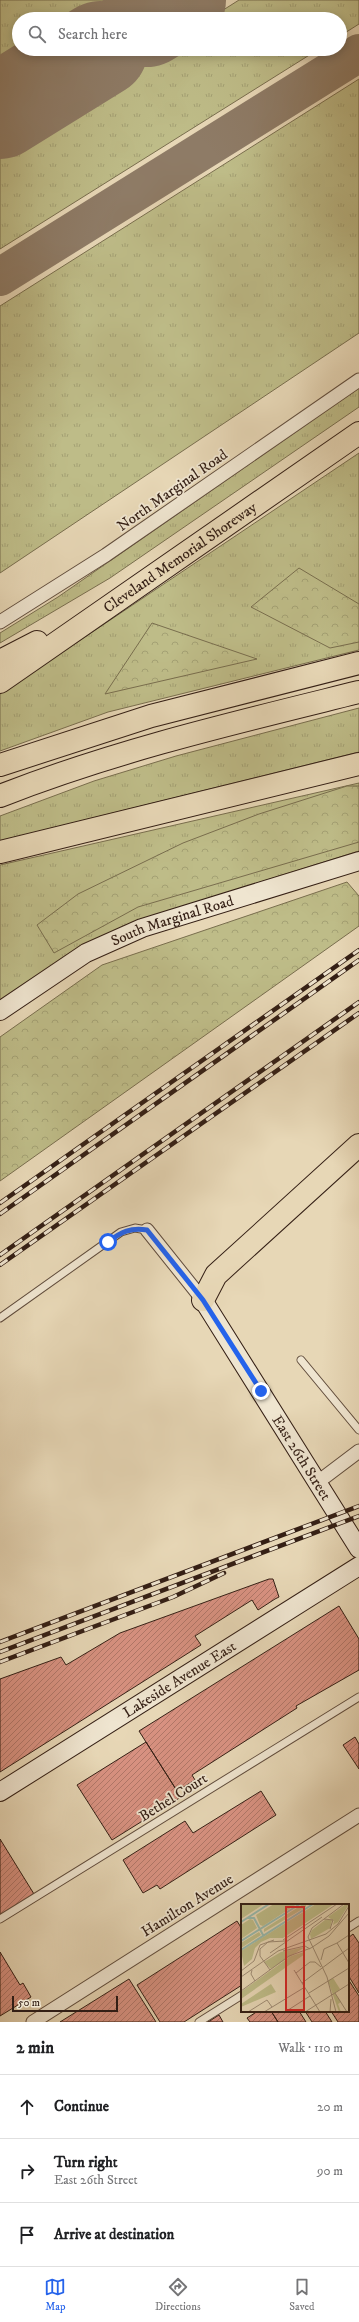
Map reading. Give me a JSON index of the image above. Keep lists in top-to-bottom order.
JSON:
{
  "streets": {
    "highway": ["Cleveland Memorial Shoreway"],
    "street": [
      "North Marginal Road",
      "South Marginal Road",
      "East 26th Street",
      "Lakeside Avenue East",
      "Hamilton Avenue"
    ],
    "lane": ["Bethel Court"]
  },
  "scale_bar": "50 m",
  "page": {
    "search": "Search here",
    "scale": "50 m",
    "heading": ["2 min", "Walk · 110 m"],
    "list": [
      ["Continue", "20 m"],
      ["Turn right", "East 26th Street", "90 m"],
      "Arrive at destination"
    ],
    "nav": ["Map", "Directions", "Saved"]
  }
}
